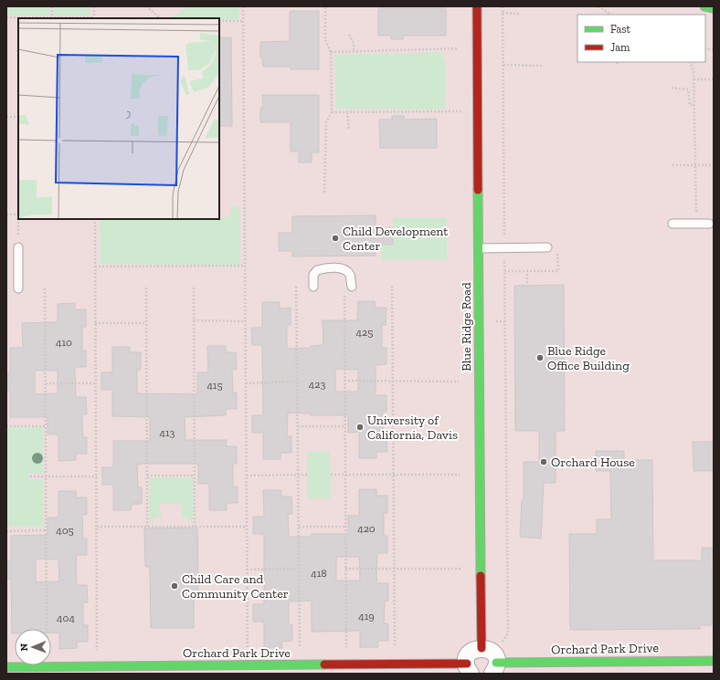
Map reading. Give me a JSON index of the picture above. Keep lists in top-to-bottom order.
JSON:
{
  "streets": {
    "street": ["Blue Ridge Road", "Orchard Park Drive"]
  },
  "places": [
    "Child Development Center",
    "Blue Ridge Office Building",
    "University of California, Davis",
    "Orchard House",
    "Child Care and Community Center"
  ],
  "house_numbers": [
    "425",
    "410",
    "423",
    "415",
    "413",
    "420",
    "405",
    "418",
    "419",
    "404"
  ],
  "legend": ["Fast", "Jam"],
  "north": "left"
}
